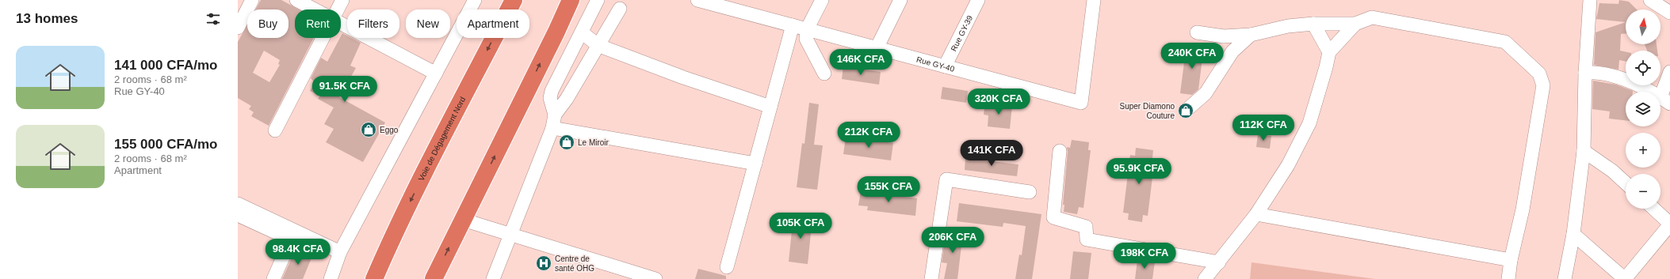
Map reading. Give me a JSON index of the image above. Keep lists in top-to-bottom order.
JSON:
{
  "streets": {
    "highway": ["Voie de Dégagement Nord"],
    "street": ["Rue GY-39", "Rue GY-40"]
  },
  "crossings": [
    ["Rue GY-39", "Rue GY-40"]
  ],
  "places": {
    "shop": ["Super Diamono Couture", "Eggo", "Le Miroir"],
    "hospital": ["Centre de santé OHG"]
  },
  "north": "top",
  "page": {
    "heading": "13 homes",
    "map_buttons": ["+", "−"],
    "chip": [
      "Buy",
      "Rent",
      "Filters",
      "New",
      "Apartment"
    ],
    "list": [
      {
        "name": "141 000 CFA/mo",
        "note": "2 rooms · 68 m² · Rue GY-40"
      },
      {
        "name": "155 000 CFA/mo",
        "note": "2 rooms · 68 m² · Apartment"
      }
    ],
    "price": [
      "240K CFA",
      "146K CFA",
      "91.5K CFA",
      "320K CFA",
      "112K CFA",
      "212K CFA",
      "141K CFA",
      "95.9K CFA",
      "155K CFA",
      "105K CFA",
      "206K CFA",
      "98.4K CFA",
      "198K CFA"
    ]
  }
}
